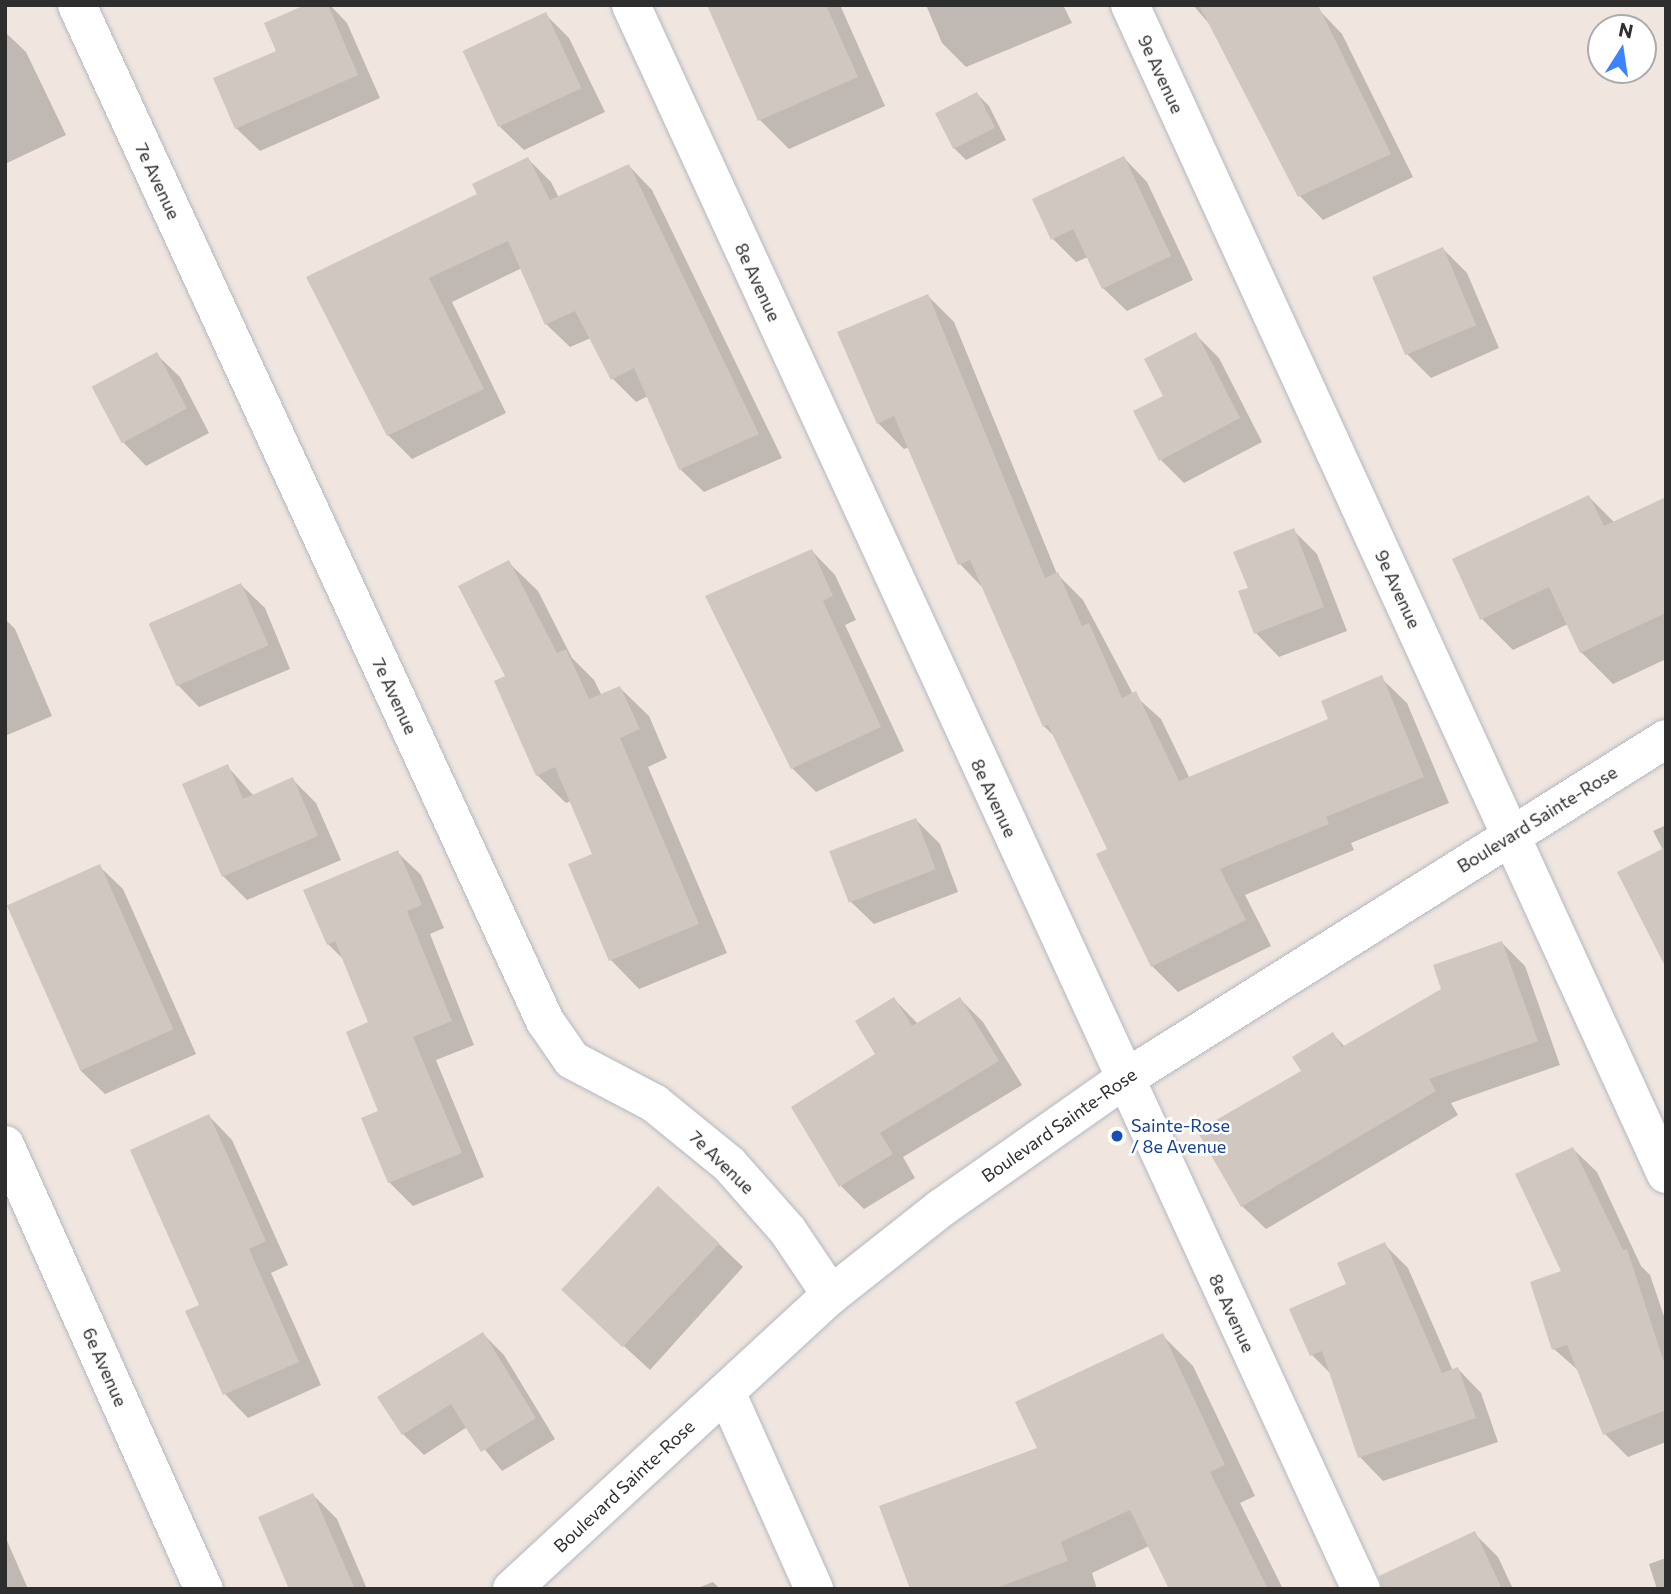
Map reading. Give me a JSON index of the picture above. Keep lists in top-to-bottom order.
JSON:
{
  "streets": {
    "street": [
      "9e Avenue",
      "7e Avenue",
      "8e Avenue",
      "Boulevard Sainte-Rose",
      "6e Avenue"
    ]
  },
  "crossings": [
    ["9e Avenue", "Boulevard Sainte-Rose"],
    ["7e Avenue", "Boulevard Sainte-Rose"],
    ["8e Avenue", "Boulevard Sainte-Rose"]
  ],
  "places": ["Sainte-Rose / 8e Avenue"],
  "north": "top"
}
